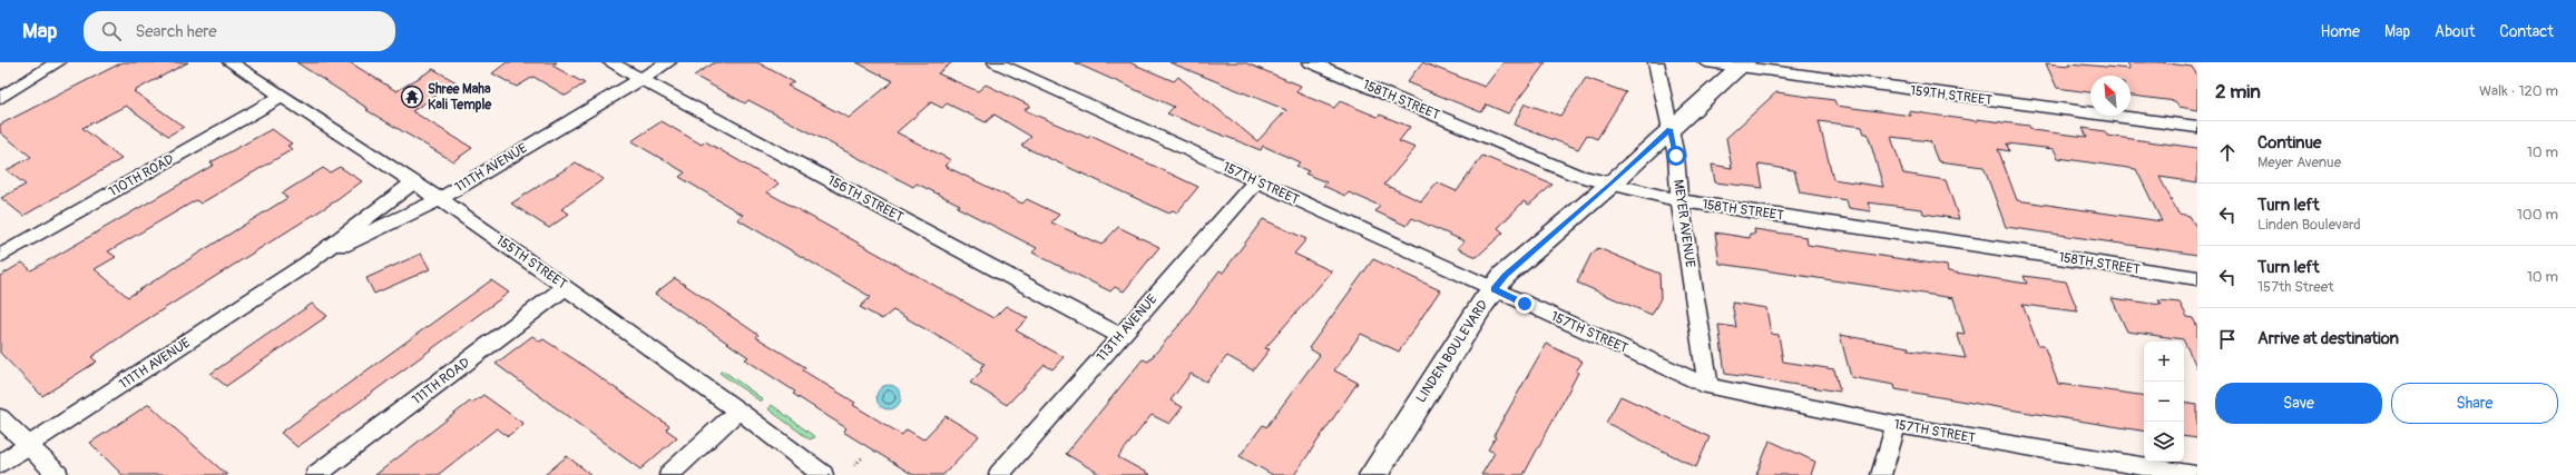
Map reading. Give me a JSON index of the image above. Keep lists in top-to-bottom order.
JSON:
{
  "streets": {
    "main road": ["LINDEN BOULEVARD"],
    "street": [
      "159TH STREET",
      "158TH STREET",
      "111TH AVENUE",
      "110TH ROAD",
      "157TH STREET",
      "156TH STREET",
      "MEYER AVENUE",
      "155TH STREET",
      "113TH AVENUE",
      "111TH ROAD"
    ]
  },
  "crossings": [
    ["159TH STREET", "LINDEN BOULEVARD"],
    ["158TH STREET", "MEYER AVENUE"],
    ["158TH STREET", "LINDEN BOULEVARD"],
    ["111TH AVENUE", "156TH STREET"],
    ["111TH AVENUE", "155TH STREET"],
    ["110TH ROAD", "155TH STREET"],
    ["157TH STREET", "MEYER AVENUE"],
    ["157TH STREET", "113TH AVENUE"],
    ["157TH STREET", "LINDEN BOULEVARD"],
    ["156TH STREET", "113TH AVENUE"],
    ["MEYER AVENUE", "LINDEN BOULEVARD"],
    ["155TH STREET", "111TH ROAD"]
  ],
  "places": {
    "temple": ["Shree Maha Kali Temple"]
  },
  "north": "top left",
  "page": {
    "header": "Map",
    "search": "Search here",
    "nav": [
      "Home",
      "Map",
      "About",
      "Contact"
    ],
    "heading": ["2 min", "Walk · 120 m"],
    "list": [
      ["Continue", "Meyer Avenue", "10 m"],
      ["Turn left", "Linden Boulevard", "100 m"],
      ["Turn left", "157th Street", "10 m"],
      "Arrive at destination"
    ],
    "map_buttons": ["+", "−"],
    "buttons": ["Save", "Share"]
  }
}
